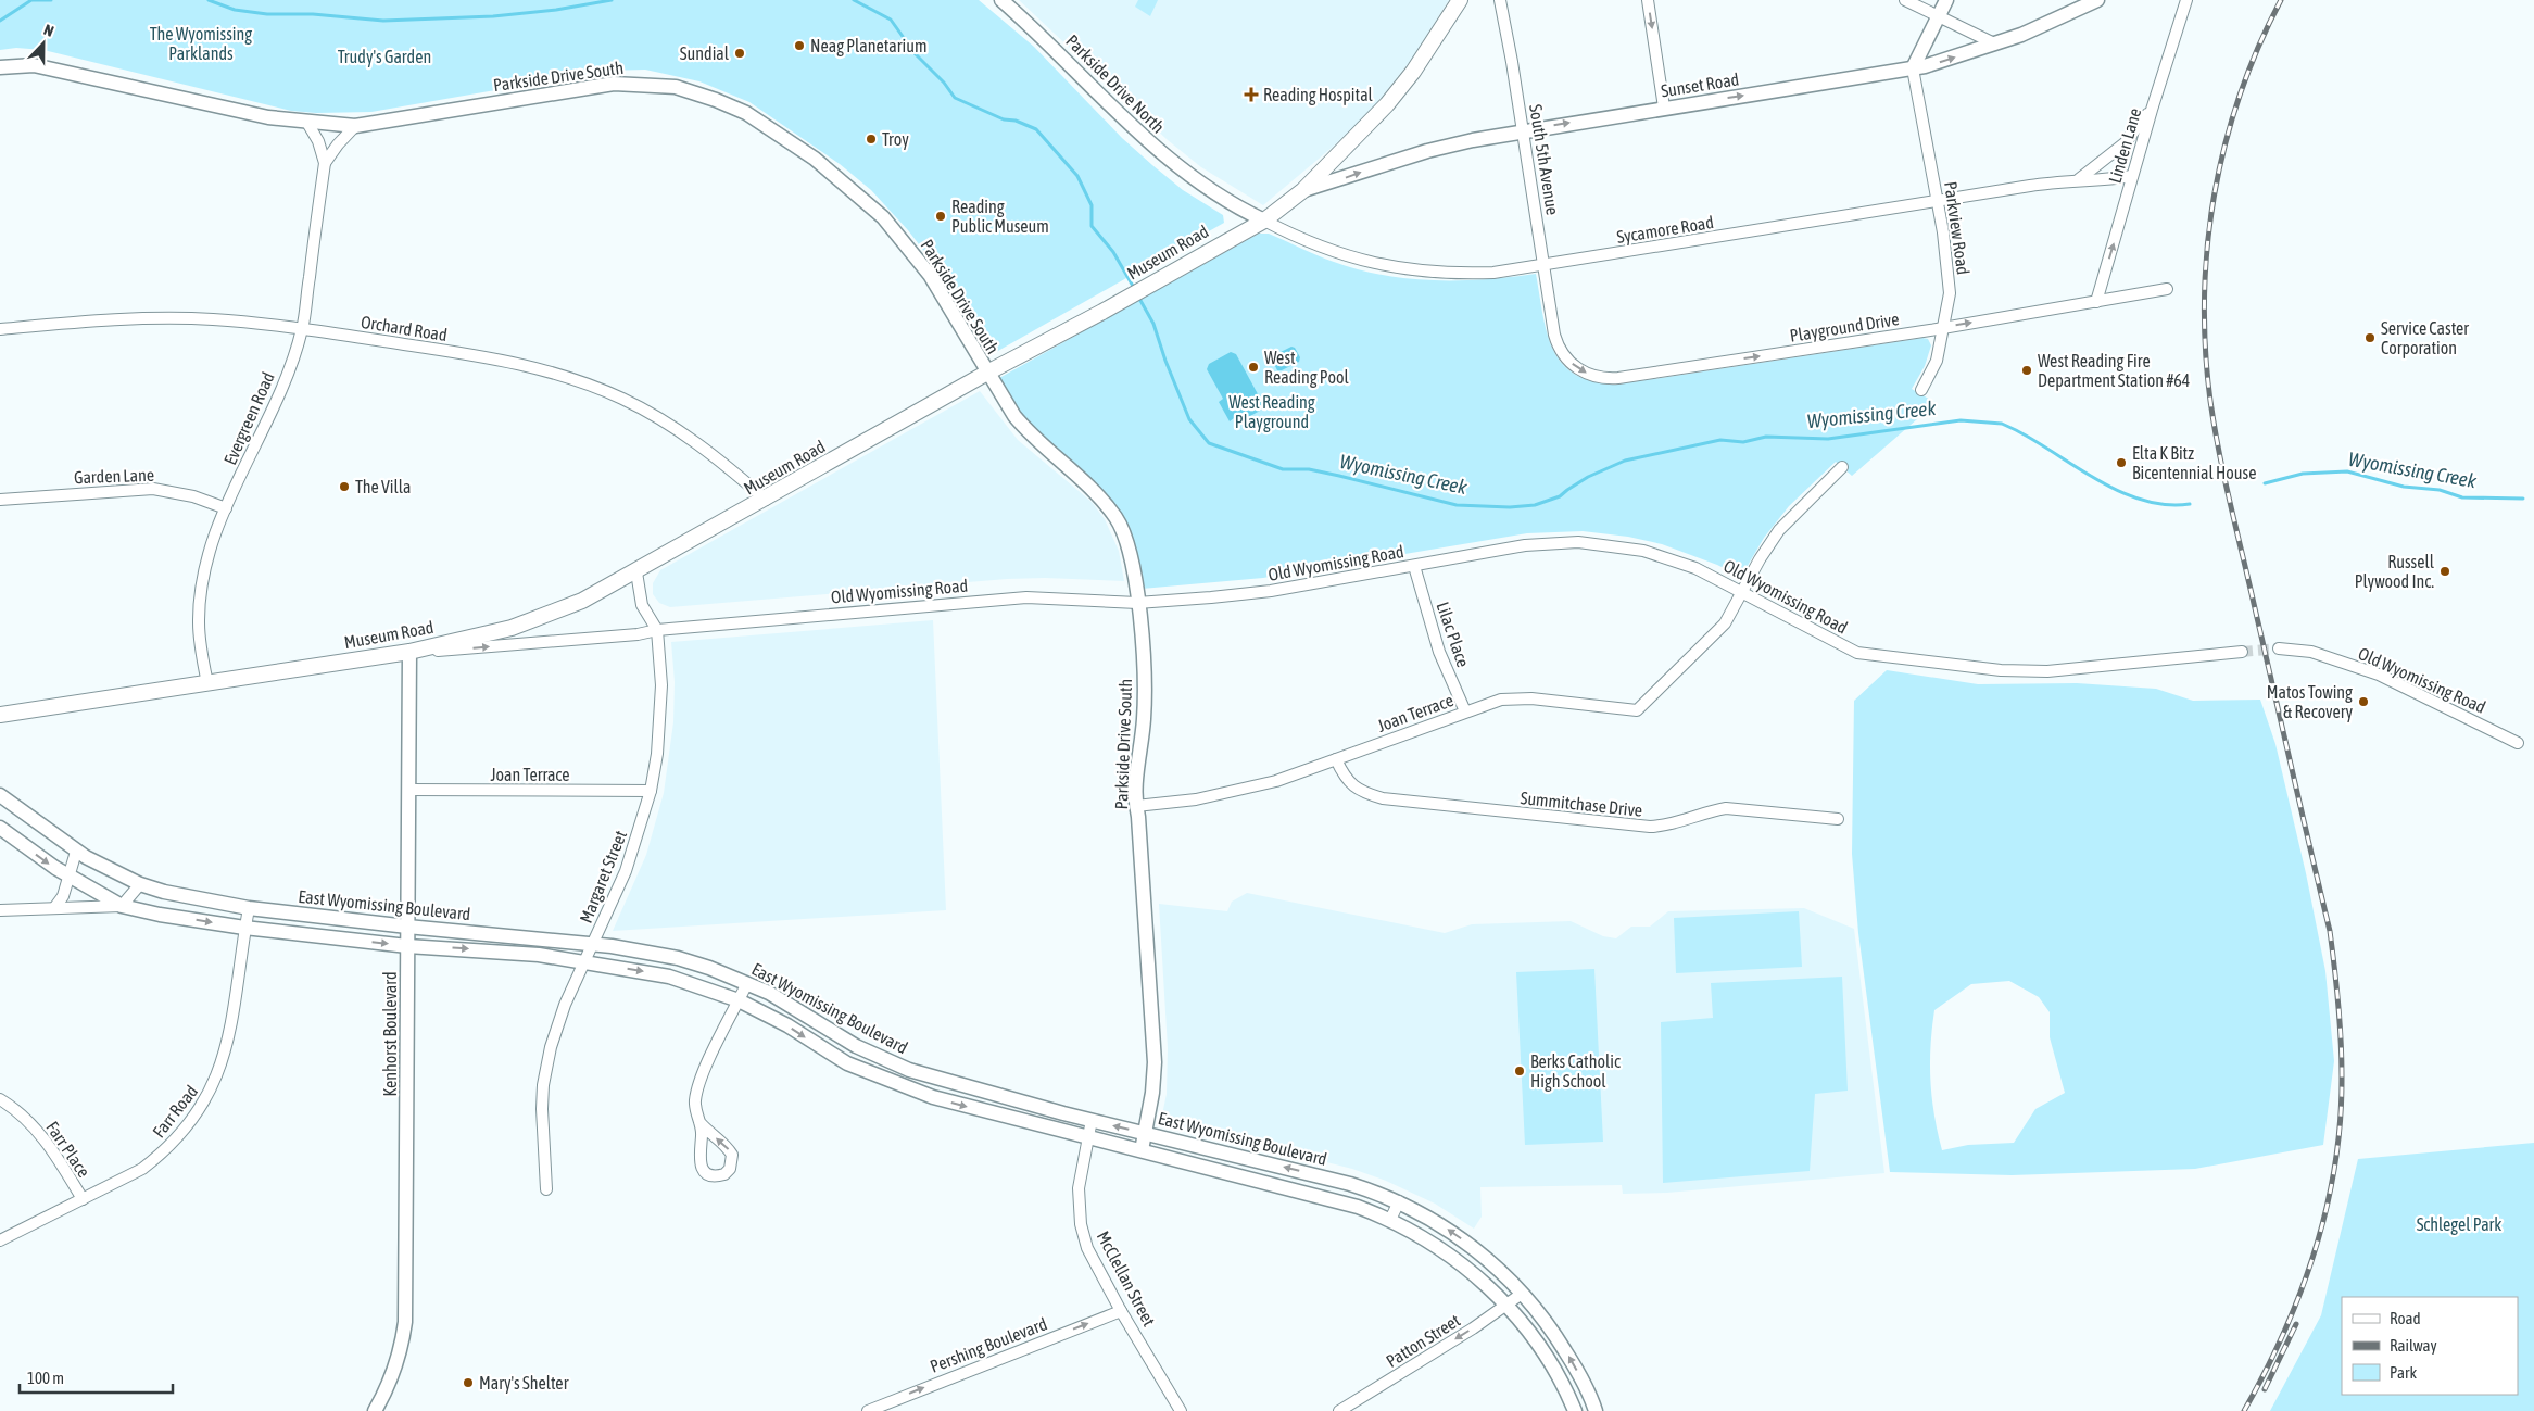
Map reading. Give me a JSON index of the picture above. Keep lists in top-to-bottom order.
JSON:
{
  "streets": {
    "main road": ["Museum Road"],
    "street": [
      "Parkside Drive South",
      "Parkside Drive North",
      "Sunset Road",
      "Linden Lane",
      "South 5th Avenue",
      "Parkview Road",
      "Sycamore Road",
      "Playground Drive",
      "Orchard Road",
      "Evergreen Road",
      "Garden Lane",
      "Old Wyomissing Road",
      "Lilac Place",
      "Joan Terrace",
      "Summitchase Drive",
      "Margaret Street",
      "East Wyomissing Boulevard",
      "Kenhorst Boulevard",
      "Farr Road",
      "Farr Place",
      "McClellan Street",
      "Patton Street",
      "Pershing Boulevard"
    ]
  },
  "crossings": [
    ["Parkside Drive South", "Museum Road"],
    ["Parkside Drive South", "Evergreen Road"],
    ["Parkside Drive South", "Old Wyomissing Road"],
    ["Parkside Drive South", "Joan Terrace"],
    ["Parkside Drive South", "East Wyomissing Boulevard"],
    ["Parkside Drive North", "Sycamore Road"],
    ["Parkside Drive North", "Museum Road"],
    ["Sunset Road", "South 5th Avenue"],
    ["Sunset Road", "Parkview Road"],
    ["Sunset Road", "Museum Road"],
    ["Linden Lane", "Sycamore Road"],
    ["Linden Lane", "Playground Drive"],
    ["South 5th Avenue", "Sycamore Road"],
    ["South 5th Avenue", "Playground Drive"],
    ["Parkview Road", "Sycamore Road"],
    ["Parkview Road", "Playground Drive"],
    ["Sycamore Road", "Museum Road"],
    ["Museum Road", "Orchard Road"],
    ["Museum Road", "Evergreen Road"],
    ["Museum Road", "Old Wyomissing Road"],
    ["Museum Road", "Margaret Street"],
    ["Museum Road", "Kenhorst Boulevard"],
    ["Orchard Road", "Evergreen Road"],
    ["Evergreen Road", "Garden Lane"],
    ["Old Wyomissing Road", "Lilac Place"],
    ["Old Wyomissing Road", "Joan Terrace"],
    ["Old Wyomissing Road", "Margaret Street"],
    ["Old Wyomissing Road", "Kenhorst Boulevard"],
    ["Lilac Place", "Joan Terrace"],
    ["Joan Terrace", "Summitchase Drive"],
    ["Joan Terrace", "Margaret Street"],
    ["Joan Terrace", "Kenhorst Boulevard"],
    ["Margaret Street", "East Wyomissing Boulevard"],
    ["East Wyomissing Boulevard", "Kenhorst Boulevard"],
    ["East Wyomissing Boulevard", "Farr Road"],
    ["East Wyomissing Boulevard", "McClellan Street"],
    ["East Wyomissing Boulevard", "Patton Street"],
    ["Farr Road", "Farr Place"],
    ["McClellan Street", "Pershing Boulevard"]
  ],
  "one_way": [
    "Sunset Road",
    "Linden Lane",
    "Playground Drive",
    "Patton Street",
    "Pershing Boulevard"
  ],
  "water": ["Wyomissing Creek"],
  "parks": [
    "The Wyomissing Parklands",
    "Trudy's Garden",
    "West Reading Playground",
    "Schlegel Park"
  ],
  "places": {
    "other": [
      "Neag Planetarium",
      "Sundial",
      "Troy",
      "Reading Public Museum",
      "Service Caster Corporation",
      "West Reading Pool",
      "West Reading Fire Department Station #64",
      "Elta K Bitz Bicentennial House",
      "The Villa",
      "Russell Plywood Inc.",
      "Matos Towing & Recovery",
      "Berks Catholic High School",
      "Mary's Shelter"
    ],
    "health": ["Reading Hospital"]
  },
  "legend": ["Road", "Railway", "Park"],
  "scale_bar": "100 m",
  "north": "top"
}
